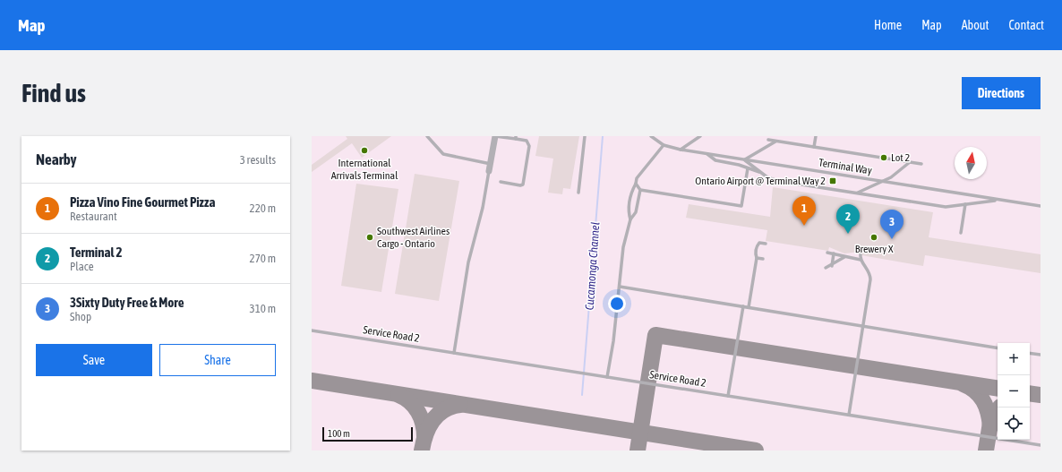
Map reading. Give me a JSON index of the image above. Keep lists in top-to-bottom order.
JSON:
{
  "streets": {
    "lane": ["Terminal Way", "Service Road 2"]
  },
  "water": ["Cucamonga Channel"],
  "places": {
    "other": [
      "International Arrivals Terminal",
      "Lot 2",
      "Southwest Airlines Cargo - Ontario",
      "Brewery X"
    ],
    "transit": ["Ontario Airport @ Terminal Way 2"]
  },
  "scale_bar": "100 m",
  "north": "top",
  "page": {
    "header": "Map",
    "nav": [
      "Home",
      "Map",
      "About",
      "Contact"
    ],
    "buttons": [
      "Directions",
      ["Save", "Share"]
    ],
    "title": "Find us",
    "heading": ["Nearby", "3 results"],
    "list": [
      {
        "mark": "1",
        "name": "Pizza Vino Fine Gourmet Pizza",
        "note": "Restaurant",
        "value": "220 m"
      },
      {
        "mark": "2",
        "name": "Terminal 2",
        "note": "Place",
        "value": "270 m"
      },
      {
        "mark": "3",
        "name": "3Sixty Duty Free & More",
        "note": "Shop",
        "value": "310 m"
      }
    ],
    "pins": ["1", "2", "3"],
    "map_buttons": ["+", "−"],
    "scale": "100 m"
  }
}
